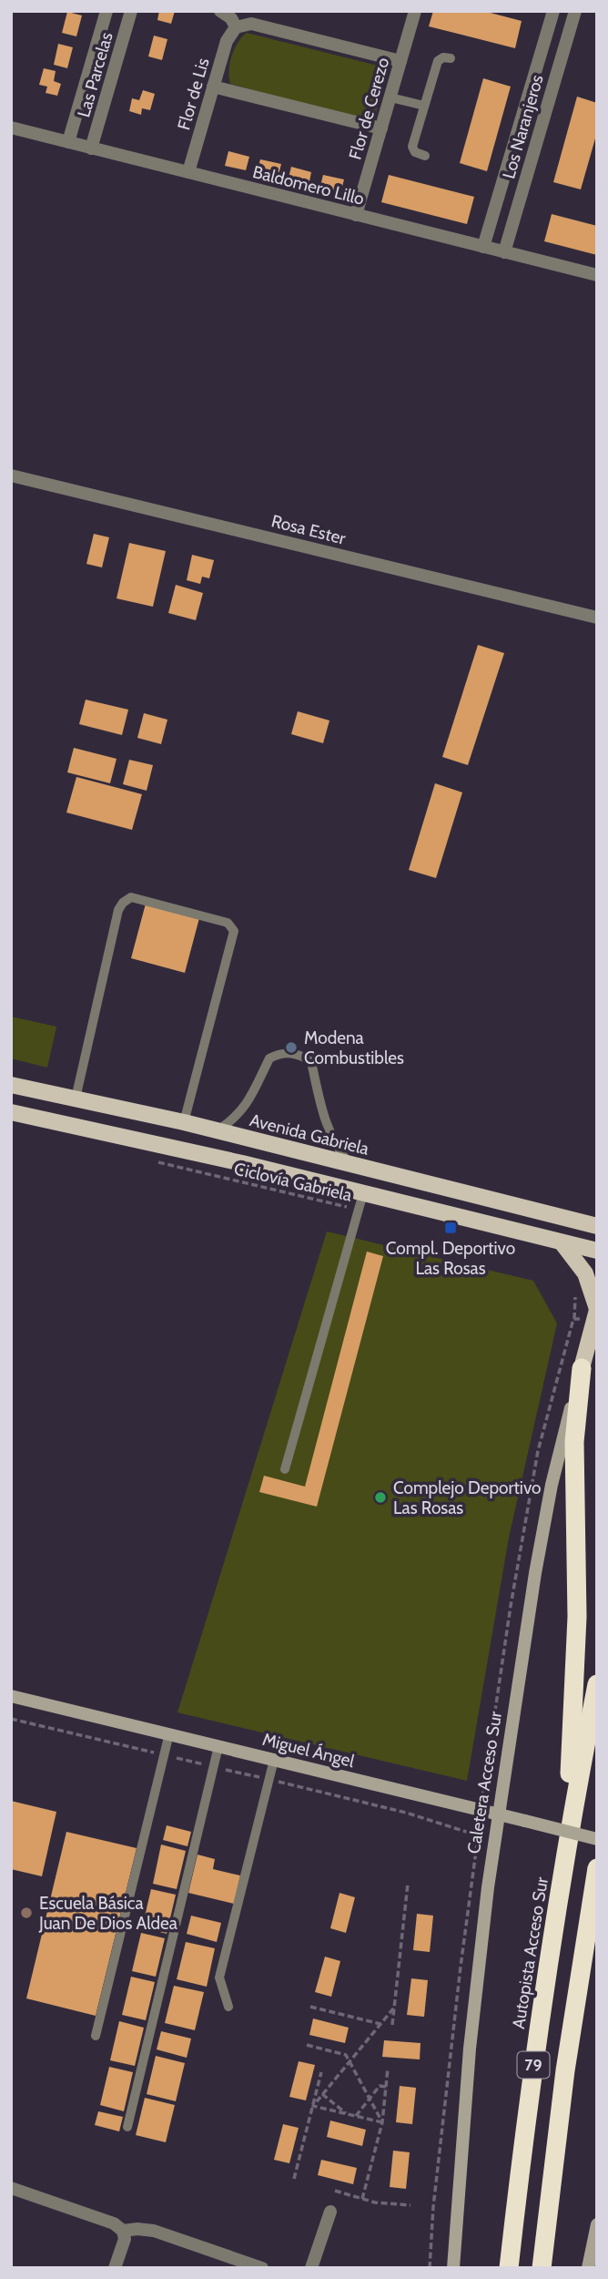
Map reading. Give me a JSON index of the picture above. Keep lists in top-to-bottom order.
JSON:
{
  "streets": {
    "highway": ["Autopista Acceso Sur", "79"],
    "main road": ["Avenida Gabriela", "Miguel Ángel", "Caletera Acceso Sur"],
    "street": [
      "Las Parcelas",
      "Flor de Lis",
      "Flor de Cerezo",
      "Los Naranjeros",
      "Baldomero Lillo",
      "Rosa Ester"
    ],
    "path": ["Ciclovía Gabriela"]
  },
  "crossings": [
    ["Las Parcelas", "Baldomero Lillo"],
    ["Flor de Lis", "Baldomero Lillo"],
    ["Flor de Cerezo", "Baldomero Lillo"],
    ["Los Naranjeros", "Baldomero Lillo"],
    ["Miguel Ángel", "Caletera Acceso Sur"]
  ],
  "places": {
    "other": ["Modena Combustibles", "Complejo Deportivo Las Rosas", "Escuela Básica Juan De Dios Aldea"],
    "transit": ["Compl. Deportivo Las Rosas"]
  }
}
